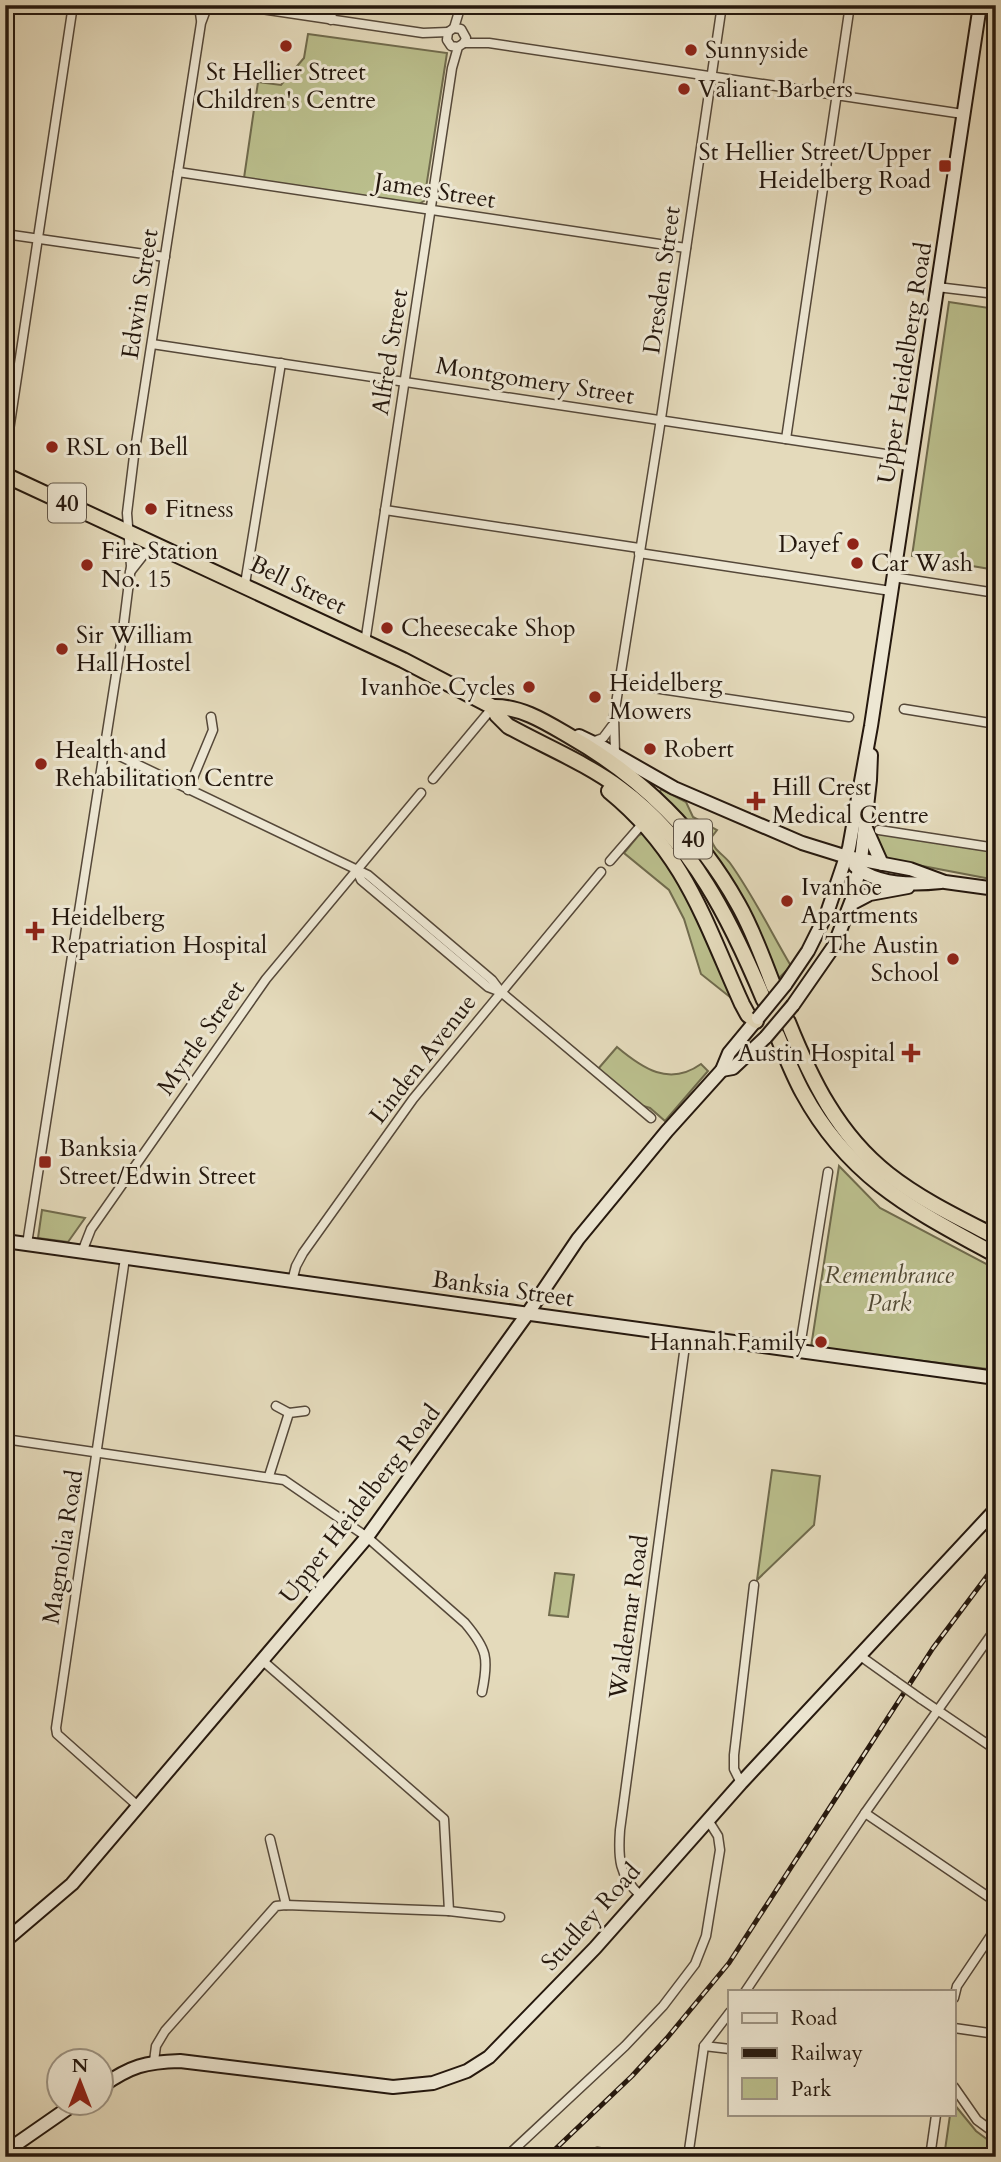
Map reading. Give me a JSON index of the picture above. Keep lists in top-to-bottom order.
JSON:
{
  "streets": {
    "highway": ["40", "Bell Street"],
    "main road": ["Upper Heidelberg Road", "Banksia Street", "Studley Road"],
    "street": [
      "James Street",
      "Dresden Street",
      "Edwin Street",
      "Alfred Street",
      "Montgomery Street",
      "Myrtle Street",
      "Linden Avenue",
      "Magnolia Road",
      "Waldemar Road"
    ]
  },
  "crossings": [
    ["James Street", "Dresden Street"],
    ["James Street", "Edwin Street"],
    ["James Street", "Alfred Street"],
    ["Dresden Street", "Montgomery Street"],
    ["Dresden Street", "Bell Street"],
    ["Edwin Street", "Montgomery Street"],
    ["Edwin Street", "Bell Street"],
    ["Edwin Street", "Banksia Street"],
    ["Alfred Street", "Montgomery Street"],
    ["Alfred Street", "Bell Street"],
    ["Upper Heidelberg Road", "Montgomery Street"],
    ["Upper Heidelberg Road", "40"],
    ["Upper Heidelberg Road", "Bell Street"],
    ["Upper Heidelberg Road", "Banksia Street"],
    ["Upper Heidelberg Road", "Magnolia Road"],
    ["40", "Bell Street"],
    ["Myrtle Street", "Banksia Street"],
    ["Linden Avenue", "Banksia Street"],
    ["Banksia Street", "Magnolia Road"],
    ["Banksia Street", "Waldemar Road"],
    ["Waldemar Road", "Studley Road"]
  ],
  "parks": ["Remembrance Park"],
  "places": {
    "other": [
      "St Hellier Street Children's Centre",
      "Sunnyside",
      "Valiant Barbers",
      "RSL on Bell",
      "Fitness",
      "Dayef",
      "Car Wash",
      "Fire Station No. 15",
      "Cheesecake Shop",
      "Sir William Hall Hostel",
      "Ivanhoe Cycles",
      "Heidelberg Mowers",
      "Robert",
      "Health and Rehabilitation Centre",
      "Ivanhoe Apartments",
      "The Austin School",
      "Hannah Family"
    ],
    "transit": ["St Hellier Street/Upper Heidelberg Road", "Banksia Street/Edwin Street"],
    "health": ["Hill Crest Medical Centre", "Heidelberg Repatriation Hospital", "Austin Hospital"]
  },
  "legend": ["Road", "Railway", "Park"],
  "north": "top"
}
